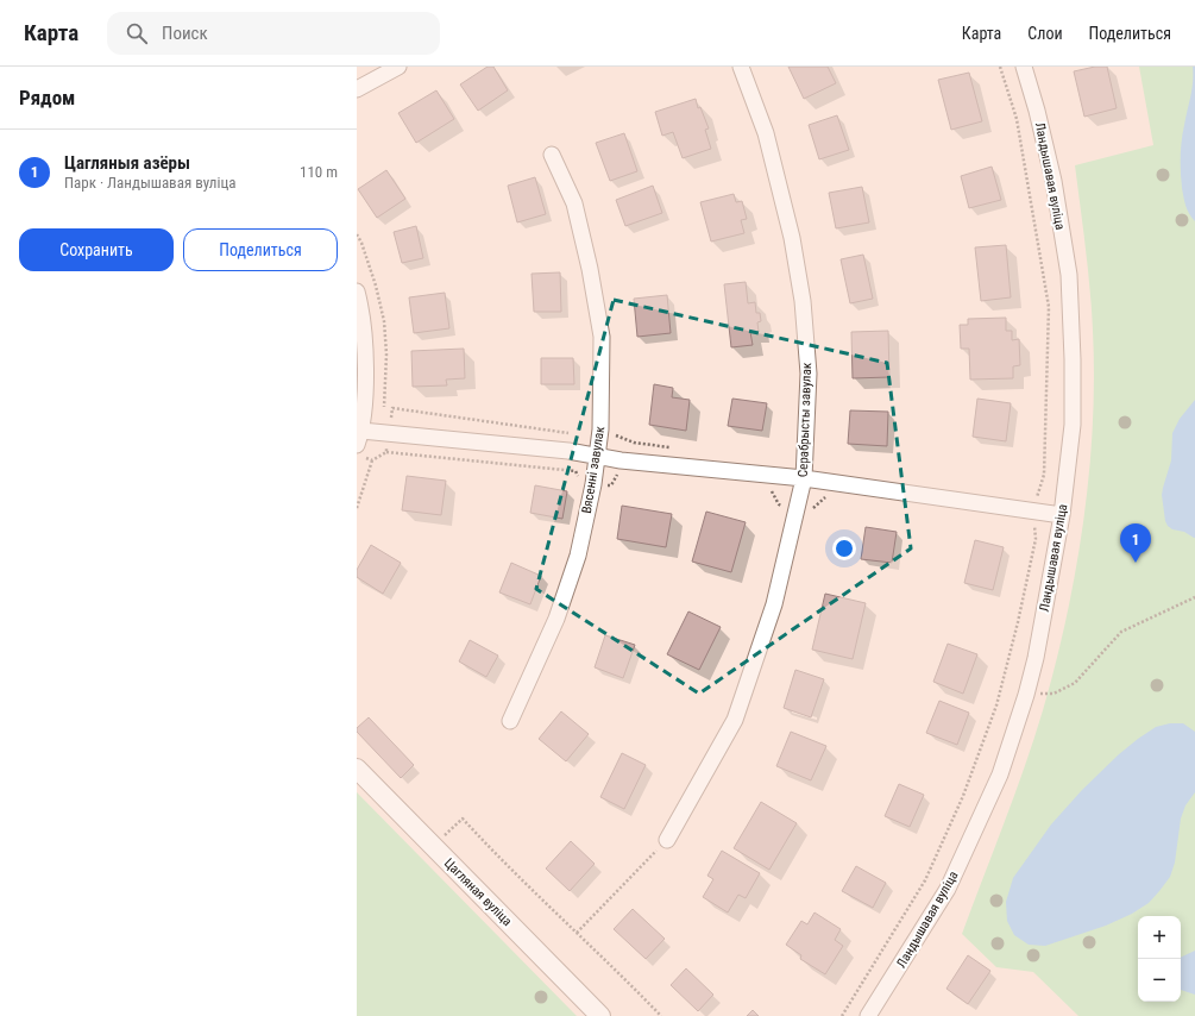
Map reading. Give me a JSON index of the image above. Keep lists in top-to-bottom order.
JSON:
{
  "streets": {
    "street": [
      "Ландышавая вуліца",
      "Серабрысты завулак",
      "Вясенні завулак",
      "Цагляная вуліца"
    ]
  },
  "page": {
    "header": "Карта",
    "search": "Поиск",
    "nav": ["Карта", "Слои", "Поделиться"],
    "heading": "Рядом",
    "list": [
      {
        "mark": "1",
        "name": "Цагляныя азёры",
        "note": "Парк · Ландышавая вуліца",
        "value": "110 m"
      }
    ],
    "buttons": ["Сохранить", "Поделиться"],
    "pins": "1",
    "map_buttons": ["+", "−"]
  }
}
